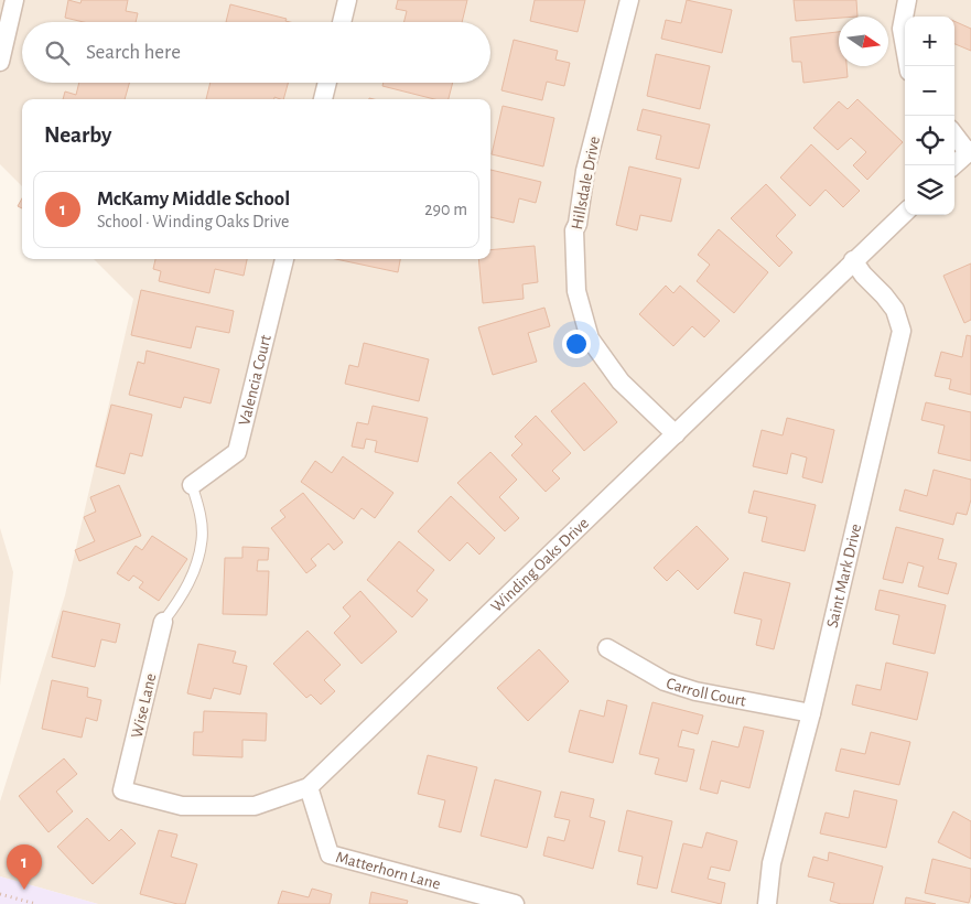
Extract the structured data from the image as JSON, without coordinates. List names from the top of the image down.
{
  "streets": {
    "street": [
      "Hillsdale Drive",
      "Valencia Court",
      "Winding Oaks Drive",
      "Saint Mark Drive",
      "Carroll Court",
      "Wise Lane",
      "Matterhorn Lane"
    ]
  },
  "crossings": [
    ["Hillsdale Drive", "Winding Oaks Drive"],
    ["Winding Oaks Drive", "Saint Mark Drive"],
    ["Winding Oaks Drive", "Wise Lane"],
    ["Winding Oaks Drive", "Matterhorn Lane"],
    ["Saint Mark Drive", "Carroll Court"]
  ],
  "north": "right",
  "page": {
    "map_buttons": ["+", "−"],
    "search": "Search here",
    "heading": "Nearby",
    "list": [
      {
        "mark": "1",
        "name": "McKamy Middle School",
        "note": "School · Winding Oaks Drive",
        "value": "290 m"
      }
    ],
    "pins": "1"
  }
}
